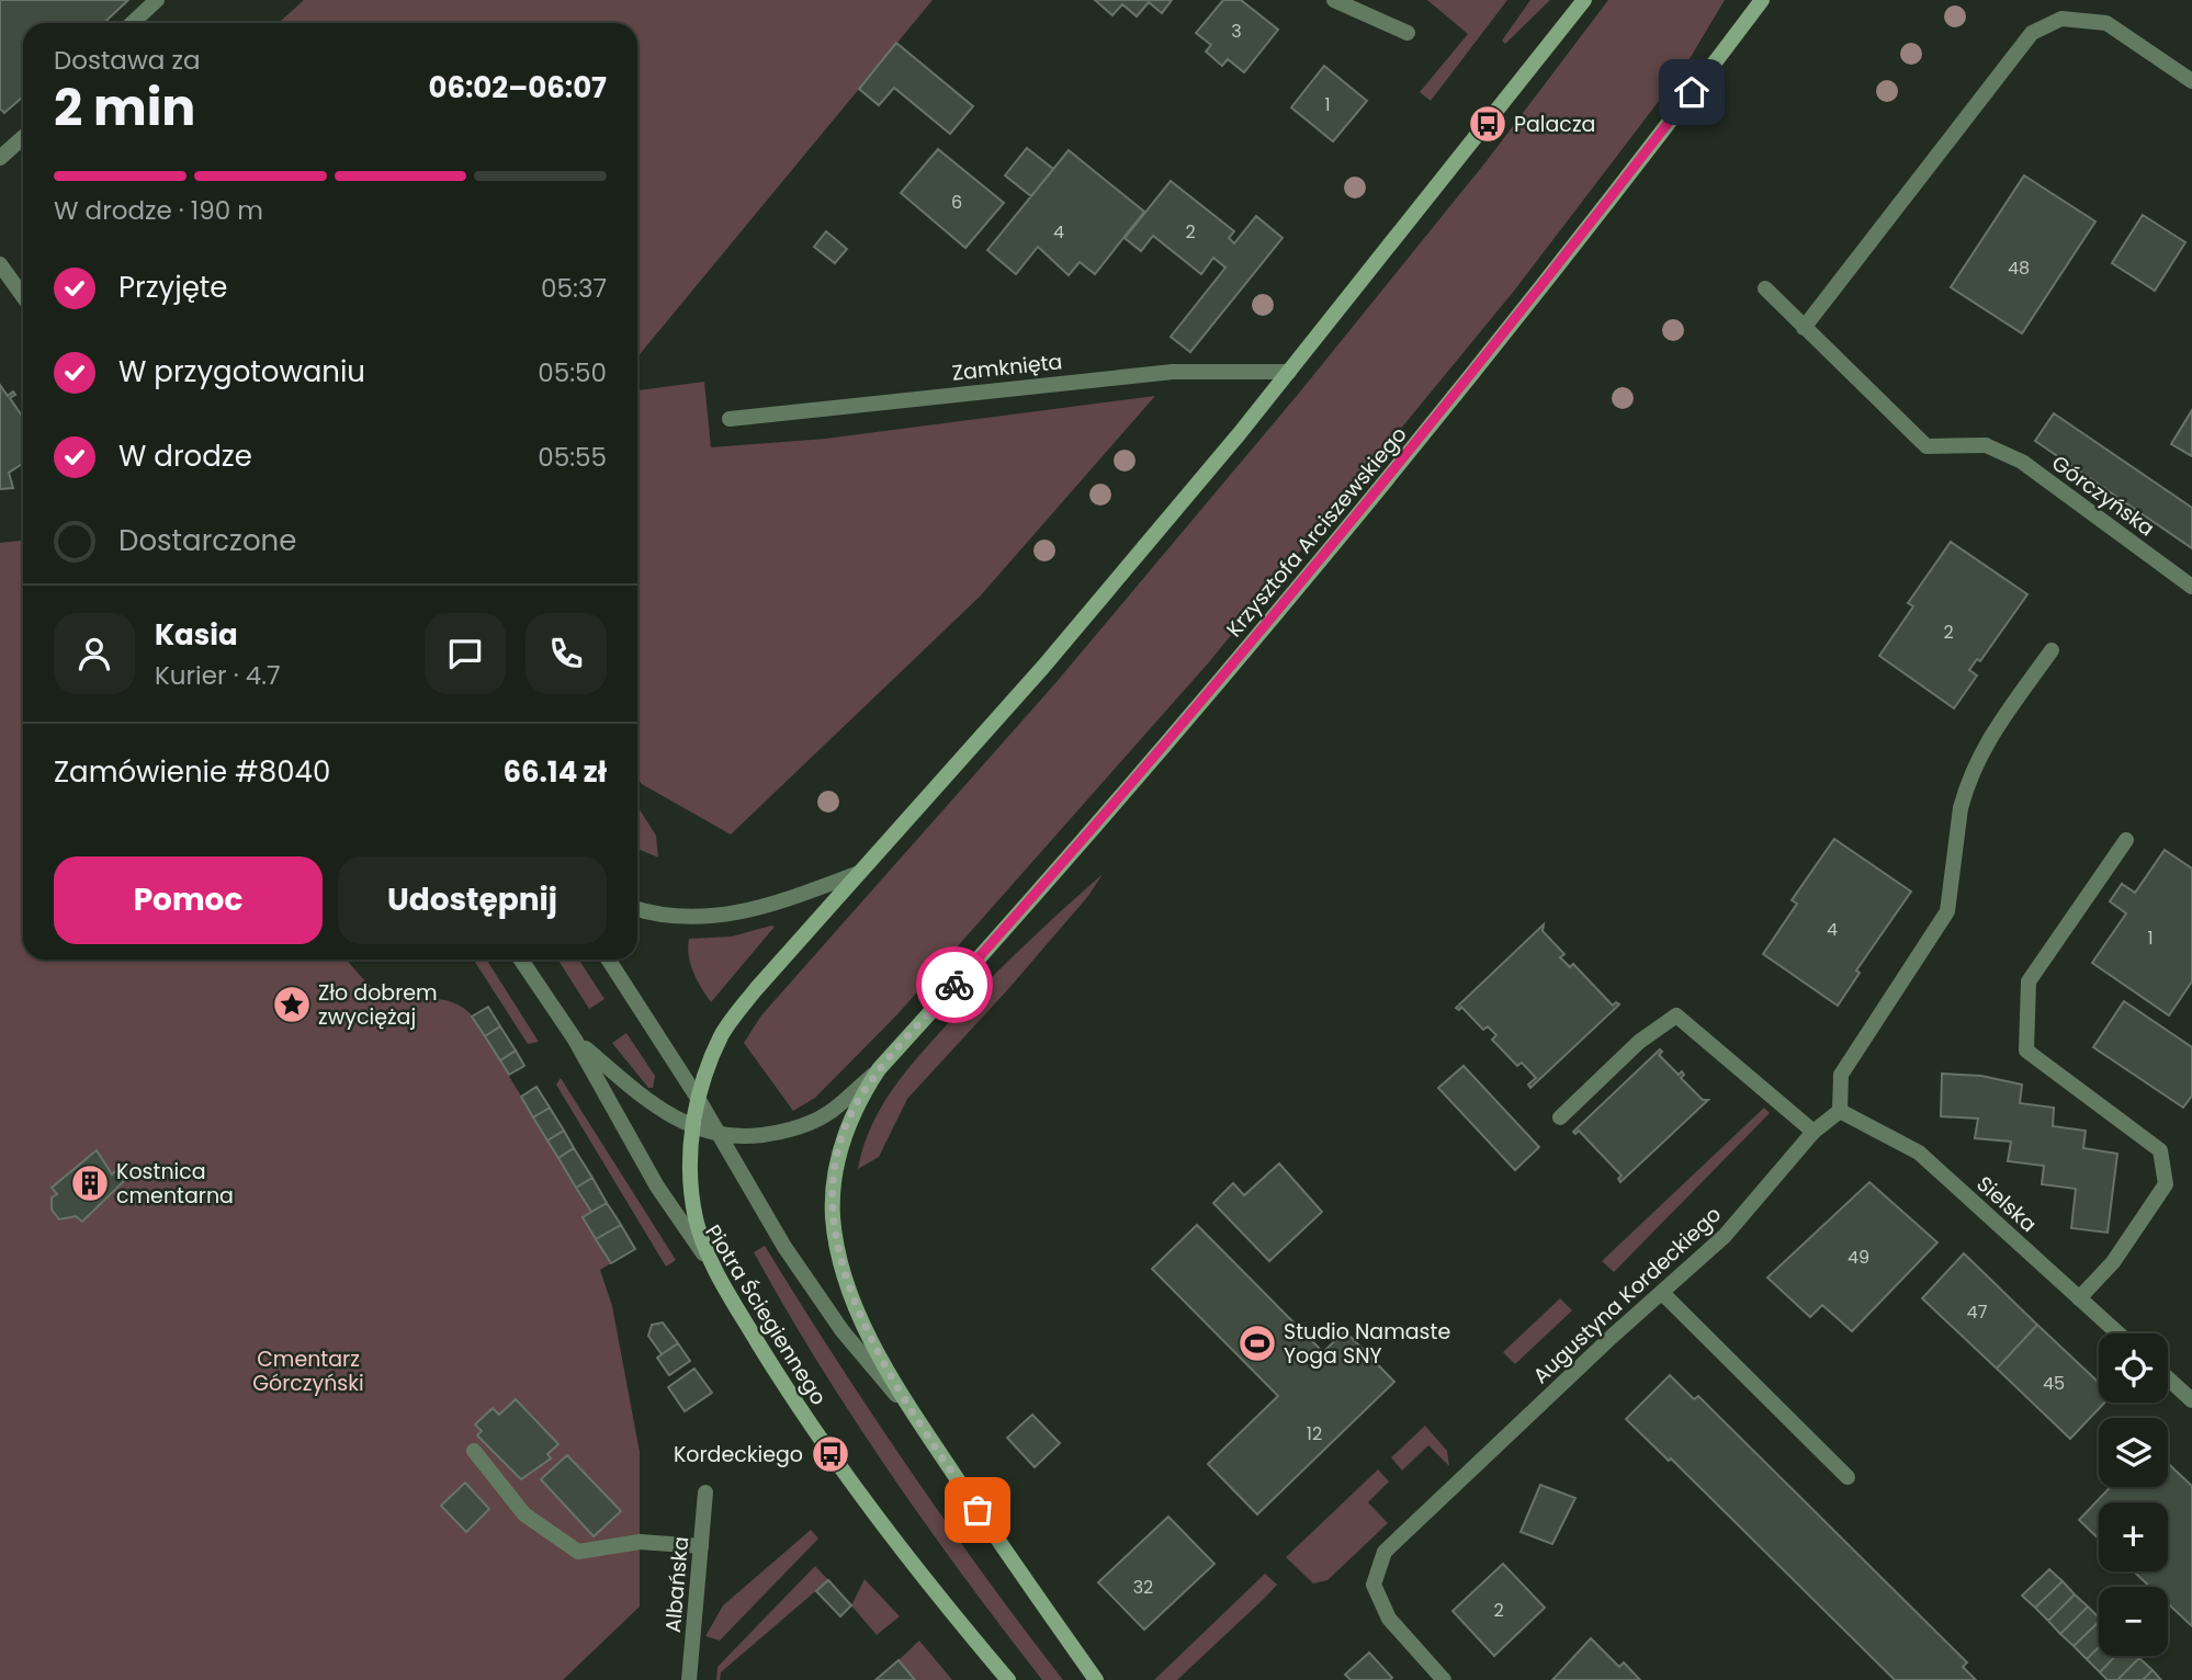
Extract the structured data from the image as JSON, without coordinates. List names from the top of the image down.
{
  "streets": {
    "main road": ["Krzysztofa Arciszewskiego", "Piotra Ściegiennego"],
    "street": [
      "Zamknięta",
      "Górczyńska",
      "Sielska",
      "Augustyna Kordeckiego",
      "Albańska"
    ]
  },
  "crossings": [
    ["Krzysztofa Arciszewskiego", "Piotra Ściegiennego"],
    ["Sielska", "Augustyna Kordeckiego"]
  ],
  "parks": ["Cmentarz Górczyński"],
  "places": {
    "bus stop": ["Palacza", "Kordeckiego"],
    "place": ["Zło dobrem zwyciężaj"],
    "building": ["Kostnica cmentarna"],
    "sports": ["Studio Namaste Yoga SNY"]
  },
  "house_numbers": [
    "3",
    "1",
    "6",
    "4",
    "2",
    "48",
    "2",
    "4",
    "1",
    "49",
    "47",
    "45",
    "12",
    "32",
    "2"
  ],
  "page": {
    "heading": ["2 min", "Dostawa za", "06:02–06:07"],
    "panel": [
      "Kasia",
      "Kurier · 4.7",
      "Zamówienie #8040",
      "66.14 zł"
    ],
    "bar": "W drodze · 190 m",
    "list": [
      ["Przyjęte", "05:37"],
      ["W przygotowaniu", "05:50"],
      ["W drodze", "05:55"],
      "Dostarczone"
    ],
    "buttons": ["Pomoc", "Udostępnij"],
    "map_buttons": ["+", "−"]
  }
}
